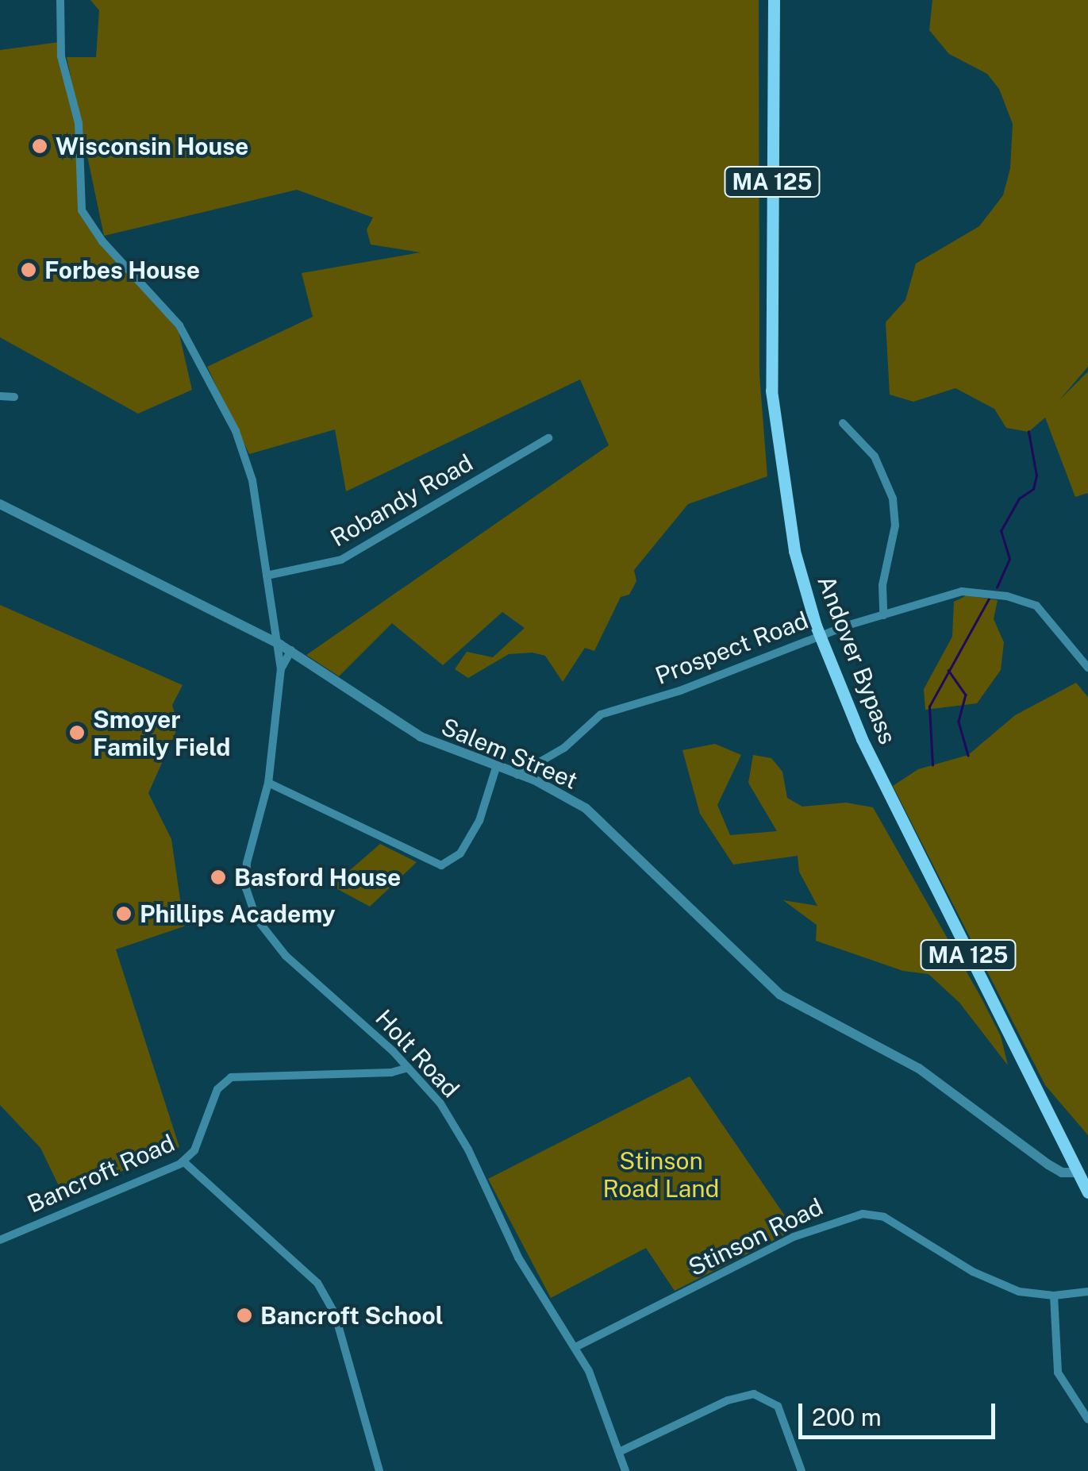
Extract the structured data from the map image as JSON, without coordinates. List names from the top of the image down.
{
  "streets": {
    "main road": ["MA 125", "Andover Bypass"],
    "street": [
      "Robandy Road",
      "Prospect Road",
      "Salem Street",
      "Holt Road",
      "Bancroft Road",
      "Stinson Road"
    ]
  },
  "crossings": [
    ["Robandy Road", "Holt Road"],
    ["Prospect Road", "Andover Bypass"],
    ["Prospect Road", "Salem Street"],
    ["Andover Bypass", "Salem Street"],
    ["Salem Street", "Holt Road"],
    ["Holt Road", "Bancroft Road"],
    ["Holt Road", "Stinson Road"]
  ],
  "parks": ["Stinson Road Land"],
  "places": [
    "Wisconsin House",
    "Forbes House",
    "Smoyer Family Field",
    "Basford House",
    "Phillips Academy",
    "Bancroft School"
  ],
  "scale_bar": "200 m"
}
